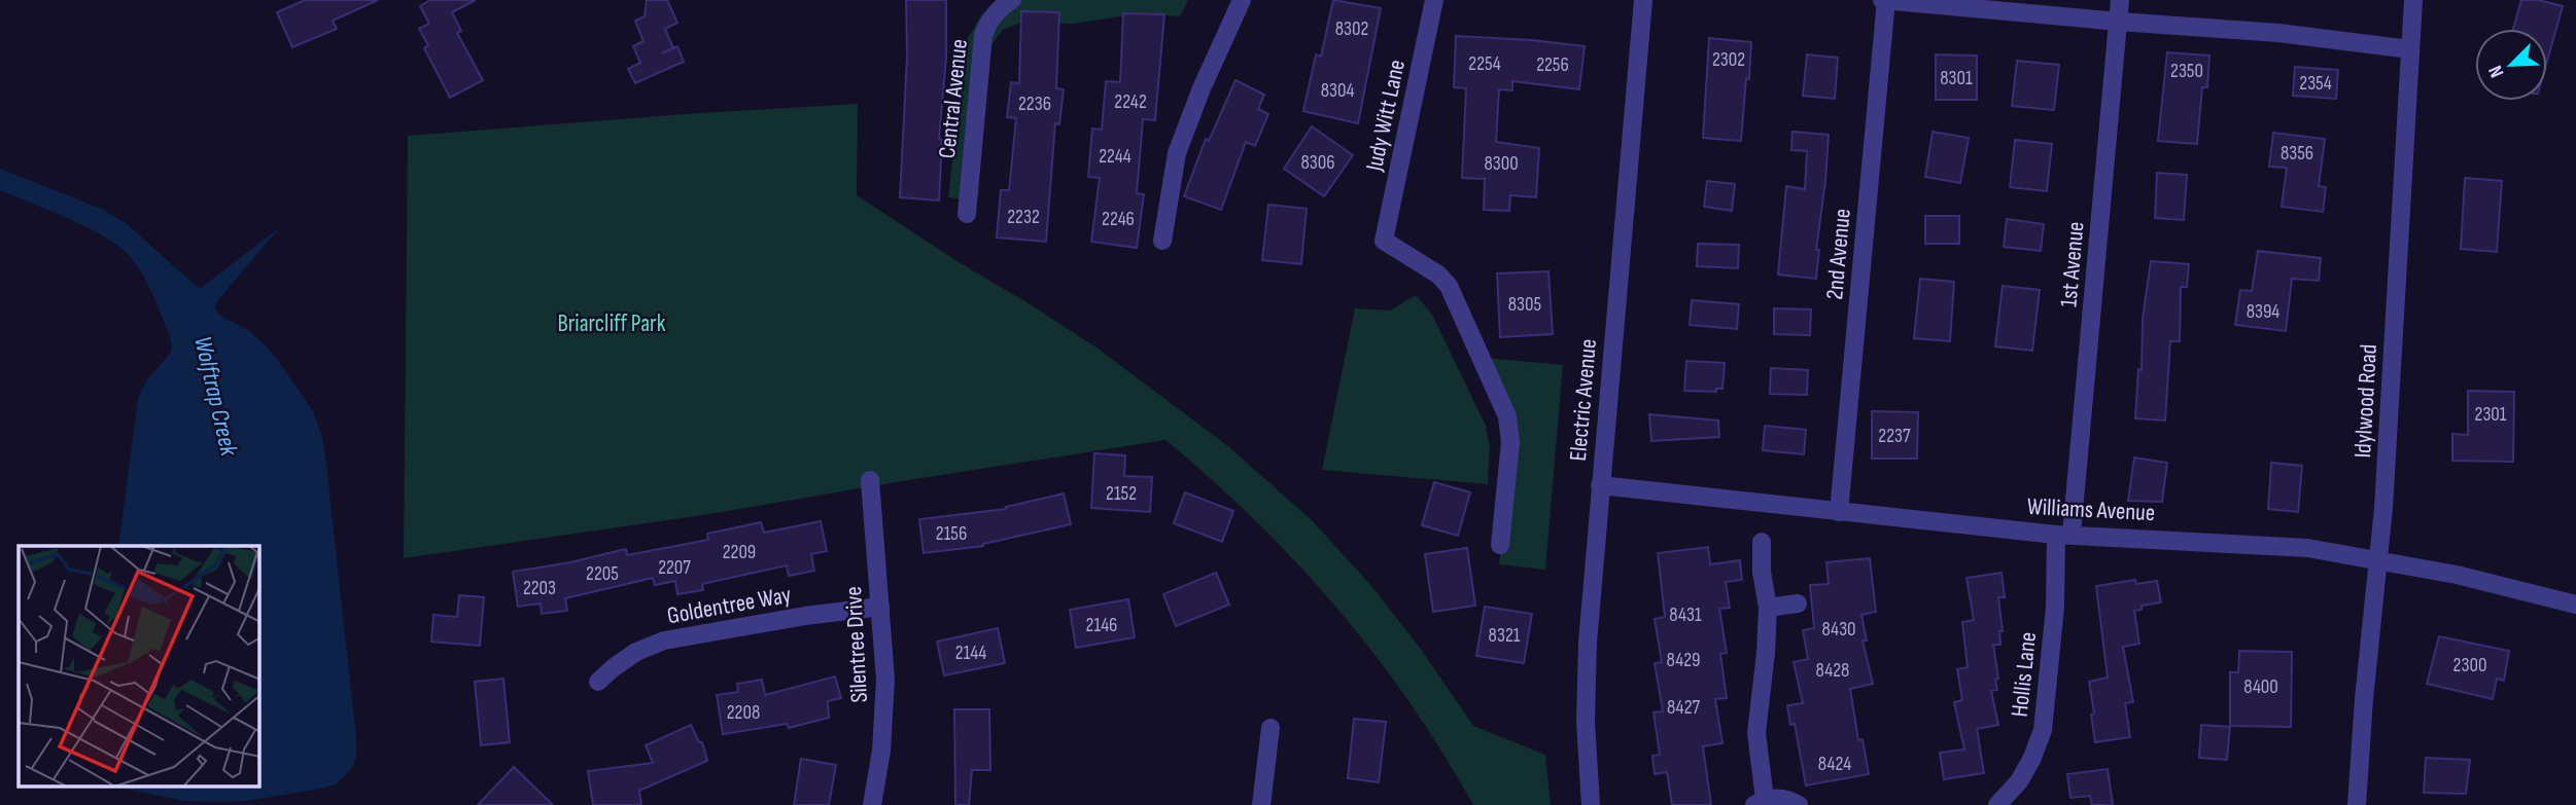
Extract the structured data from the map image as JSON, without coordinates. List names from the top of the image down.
{
  "streets": {
    "street": [
      "Central Avenue",
      "Judy Witt Lane",
      "2nd Avenue",
      "1st Avenue",
      "Electric Avenue",
      "Idylwood Road",
      "Williams Avenue",
      "Goldentree Way",
      "Silentree Drive",
      "Hollis Lane"
    ]
  },
  "crossings": [
    ["2nd Avenue", "Williams Avenue"],
    ["1st Avenue", "Williams Avenue"],
    ["1st Avenue", "Hollis Lane"],
    ["Electric Avenue", "Williams Avenue"],
    ["Idylwood Road", "Williams Avenue"],
    ["Williams Avenue", "Hollis Lane"],
    ["Goldentree Way", "Silentree Drive"]
  ],
  "water": ["Wolftrap Creek"],
  "parks": ["Briarcliff Park"],
  "house_numbers": [
    "8302",
    "2302",
    "2254",
    "2256",
    "2350",
    "8301",
    "2354",
    "8304",
    "2242",
    "2236",
    "8356",
    "2244",
    "8306",
    "8300",
    "2232",
    "2246",
    "8305",
    "8394",
    "2301",
    "2237",
    "2152",
    "2156",
    "2209",
    "2207",
    "2205",
    "2203",
    "8431",
    "2146",
    "8430",
    "8321",
    "2144",
    "8429",
    "2300",
    "8428",
    "8400",
    "8427",
    "2208",
    "8424"
  ],
  "north": "bottom left"
}
